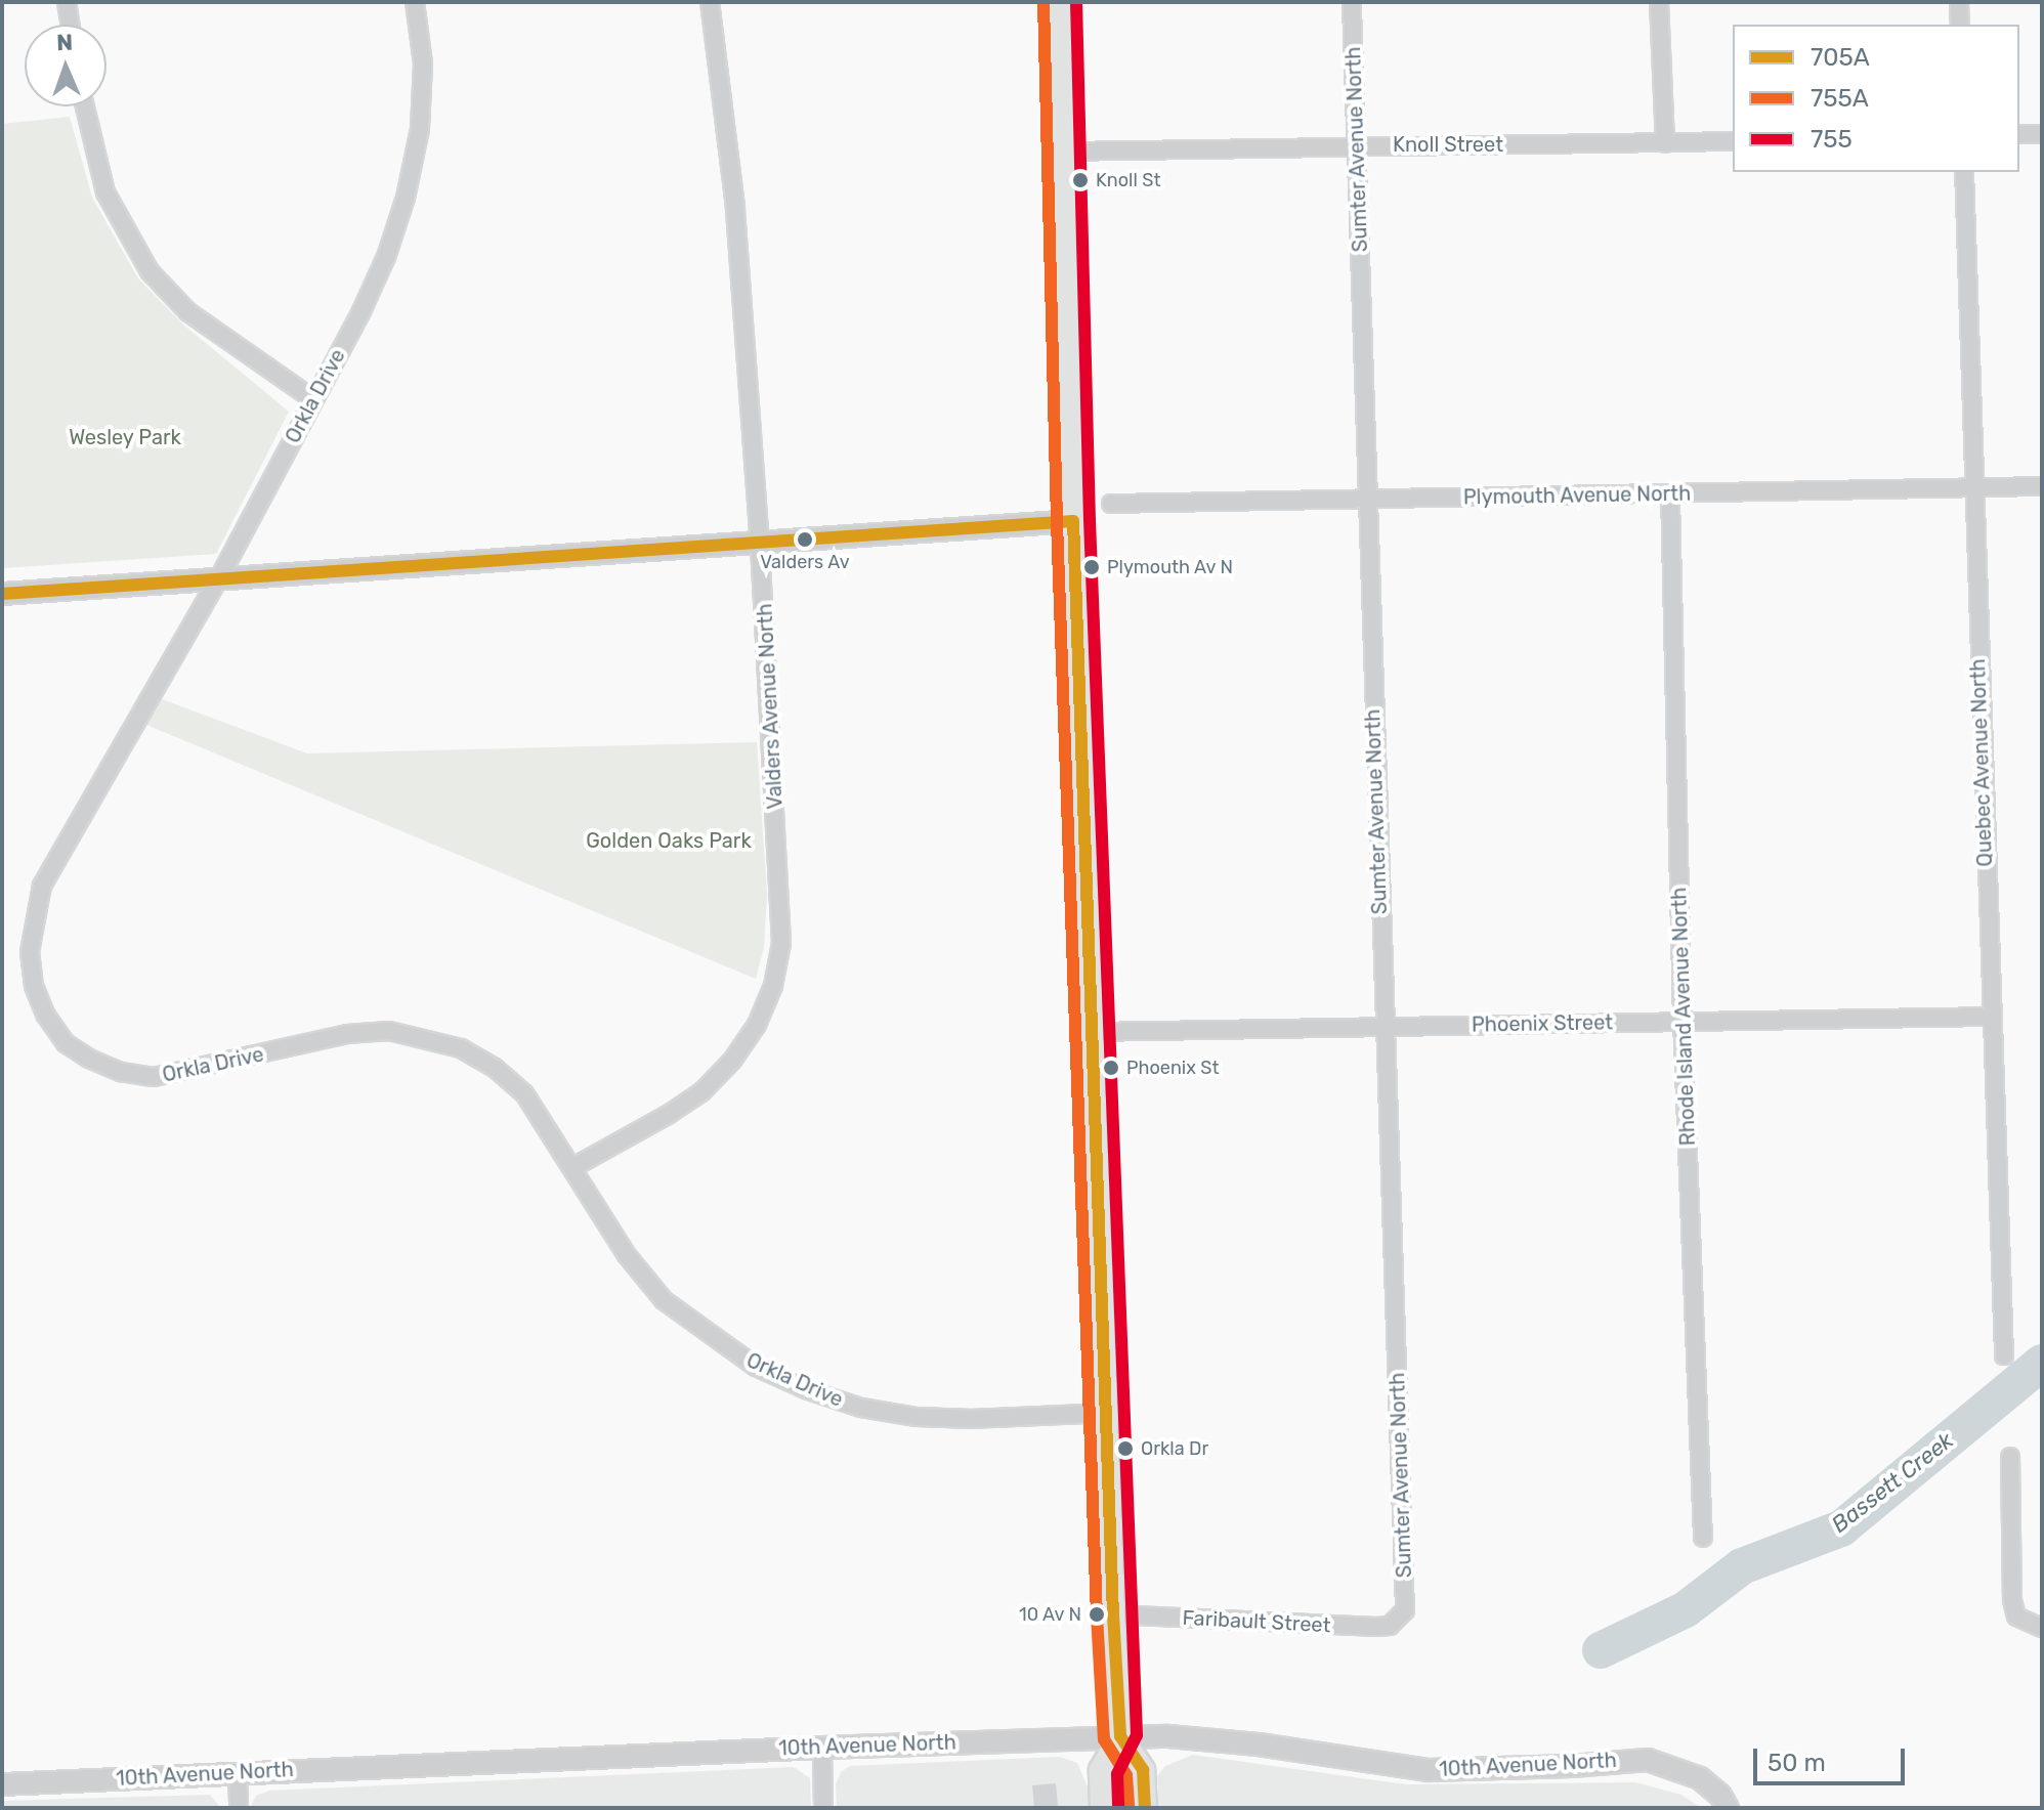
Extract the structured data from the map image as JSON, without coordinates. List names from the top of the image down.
{
  "streets": {
    "street": [
      "Knoll Street",
      "Sumter Avenue North",
      "Orkla Drive",
      "Plymouth Avenue North",
      "Valders Avenue North",
      "Quebec Avenue North",
      "Rhode Island Avenue North",
      "Phoenix Street",
      "Faribault Street",
      "10th Avenue North"
    ]
  },
  "crossings": [
    ["Knoll Street", "Sumter Avenue North"],
    ["Sumter Avenue North", "Plymouth Avenue North"],
    ["Sumter Avenue North", "Phoenix Street"],
    ["Sumter Avenue North", "Faribault Street"],
    ["Orkla Drive", "Valders Avenue North"],
    ["Plymouth Avenue North", "Quebec Avenue North"],
    ["Plymouth Avenue North", "Rhode Island Avenue North"],
    ["Quebec Avenue North", "Phoenix Street"],
    ["Rhode Island Avenue North", "Phoenix Street"]
  ],
  "water": ["Bassett Creek"],
  "parks": ["Wesley Park", "Golden Oaks Park"],
  "places": [
    "Knoll St",
    "Valders Av",
    "Plymouth Av N",
    "Phoenix St",
    "Orkla Dr",
    "10 Av N"
  ],
  "lines": ["transit line 755A", "transit line 755", "transit line 705A"],
  "legend": ["705A", "755A", "755"],
  "scale_bar": "50 m",
  "north": "top"
}
